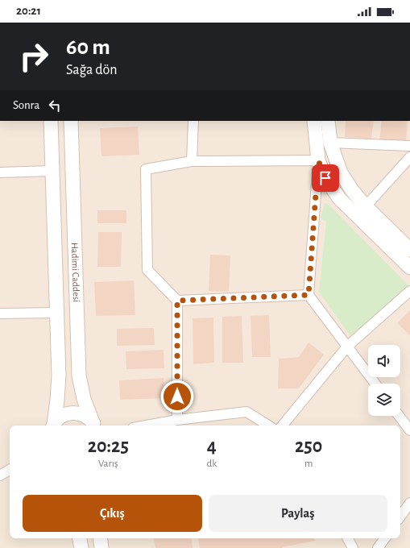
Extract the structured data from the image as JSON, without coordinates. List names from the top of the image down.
{
  "streets": {
    "main road": ["Hadimi Caddesi"]
  },
  "page": {
    "status": "20:21",
    "turn": ["60 m", "Sağa dön"],
    "then": "Sonra",
    "eta": [
      "20:25",
      "Varış",
      "4",
      "dk",
      "250",
      "m"
    ],
    "buttons": ["Çıkış", "Paylaş"]
  }
}
